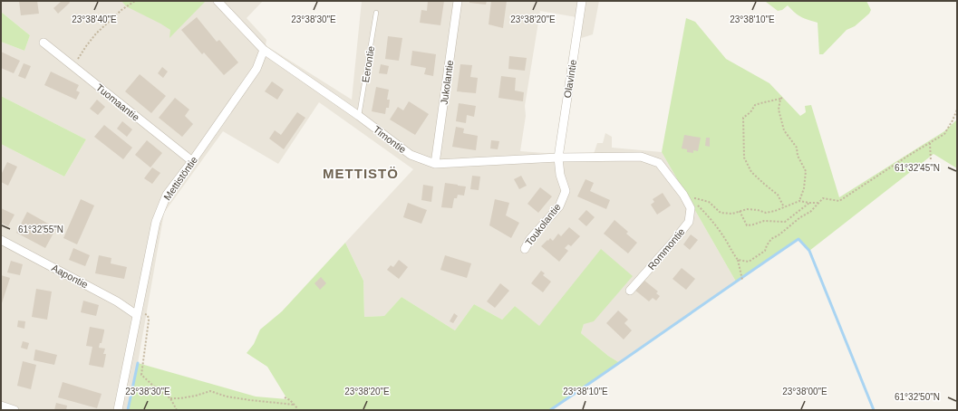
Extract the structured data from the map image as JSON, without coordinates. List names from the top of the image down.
{
  "streets": {
    "street": [
      "Olavintie",
      "Jukolantie",
      "Tuomaantie",
      "Timontie",
      "Mettistöntie",
      "Toukolantie",
      "Rommontie",
      "Aapontie"
    ],
    "lane": ["Eerontie"]
  },
  "crossings": [
    ["Eerontie", "Timontie"],
    ["Olavintie", "Timontie"],
    ["Olavintie", "Toukolantie"],
    ["Olavintie", "Rommontie"],
    ["Jukolantie", "Timontie"],
    ["Tuomaantie", "Mettistöntie"],
    ["Timontie", "Mettistöntie"],
    ["Timontie", "Toukolantie"],
    ["Timontie", "Rommontie"],
    ["Mettistöntie", "Aapontie"],
    ["Toukolantie", "Rommontie"]
  ],
  "districts": ["METTISTÖ"],
  "coordinates": [
    "23°38'40\"E",
    "23°38'30\"E",
    "23°38'20\"E",
    "23°38'10\"E",
    "61°32'45\"N",
    "61°32'55\"N",
    "23°38'00\"E",
    "61°32'50\"N"
  ]
}
